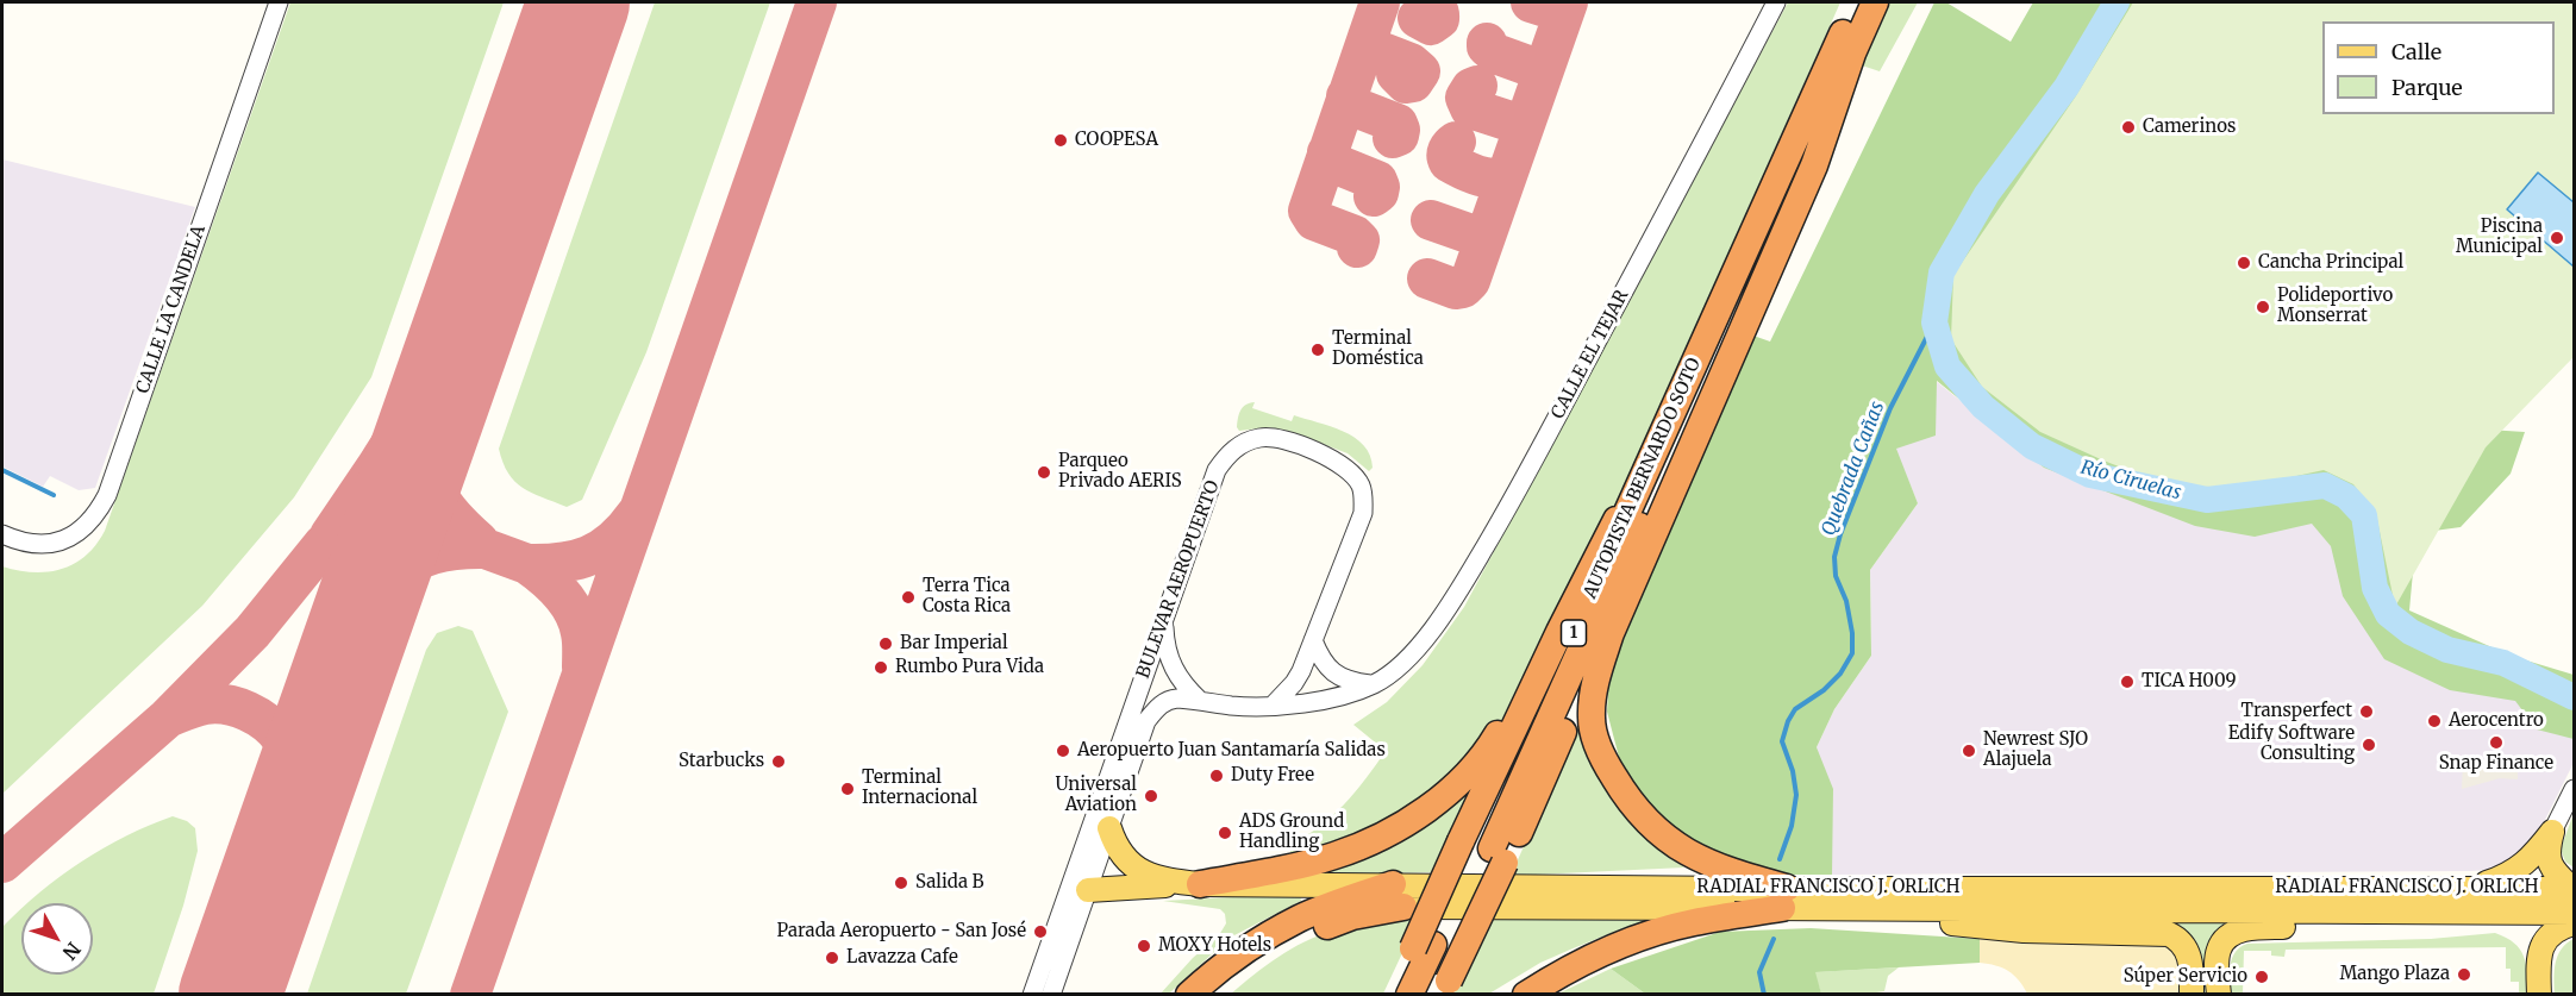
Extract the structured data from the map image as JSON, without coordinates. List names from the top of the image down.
{
  "streets": {
    "highway": ["AUTOPISTA BERNARDO SOTO", "1"],
    "main road": ["RADIAL FRANCISCO J. ORLICH"],
    "street": ["CALLE LA CANDELA", "CALLE EL TEJAR", "BULEVAR AEROPUERTO"]
  },
  "crossings": [
    ["CALLE EL TEJAR", "BULEVAR AEROPUERTO"],
    ["AUTOPISTA BERNARDO SOTO", "1"],
    ["BULEVAR AEROPUERTO", "RADIAL FRANCISCO J. ORLICH"]
  ],
  "water": ["Quebrada Cañas", "Río Ciruelas"],
  "places": [
    "Camerinos",
    "COOPESA",
    "Piscina Municipal",
    "Cancha Principal",
    "Polideportivo Monserrat",
    "Terminal Doméstica",
    "Parqueo Privado AERIS",
    "Terra Tica Costa Rica",
    "Bar Imperial",
    "Rumbo Pura Vida",
    "TICA H009",
    "Transperfect",
    "Aerocentro",
    "Snap Finance",
    "Edify Software Consulting",
    "Aeropuerto Juan Santamaría Salidas",
    "Newrest SJO Alajuela",
    "Starbucks",
    "Duty Free",
    "Terminal Internacional",
    "Universal Aviation",
    "ADS Ground Handling",
    "Salida B",
    "Parada Aeropuerto - San José",
    "MOXY Hotels",
    "Lavazza Cafe",
    "Mango Plaza",
    "Súper Servicio"
  ],
  "legend": ["Calle", "Parque"],
  "north": "bottom right"
}
